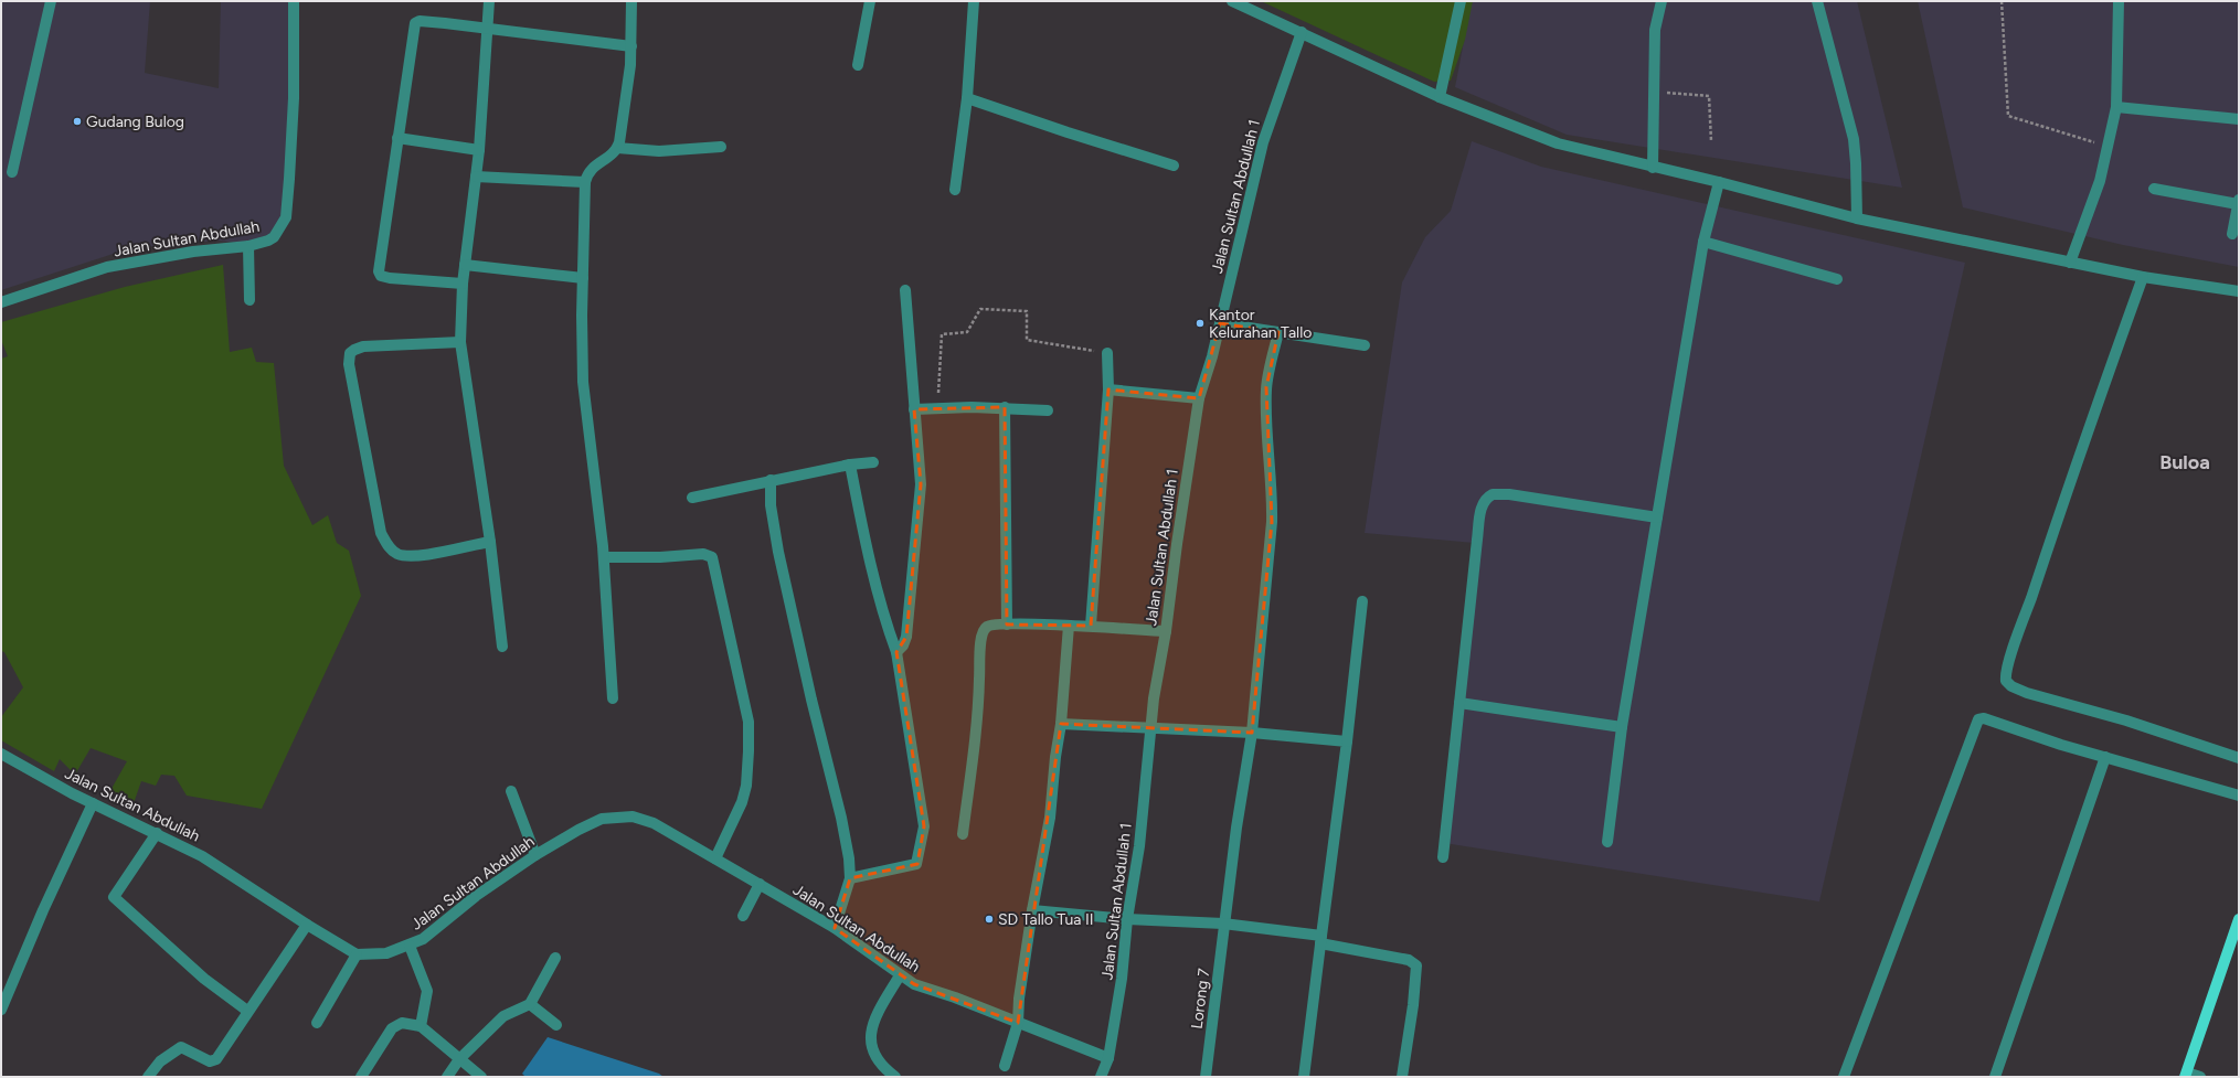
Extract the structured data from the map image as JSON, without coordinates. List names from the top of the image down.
{
  "streets": {
    "street": ["Jalan Sultan Abdullah 1", "Jalan Sultan Abdullah", "Lorong 7"]
  },
  "crossings": [
    ["Jalan Sultan Abdullah 1", "Jalan Sultan Abdullah"]
  ],
  "districts": ["Buloa"],
  "places": ["Gudang Bulog", "Kantor Kelurahan Tallo", "SD Tallo Tua II"]
}
